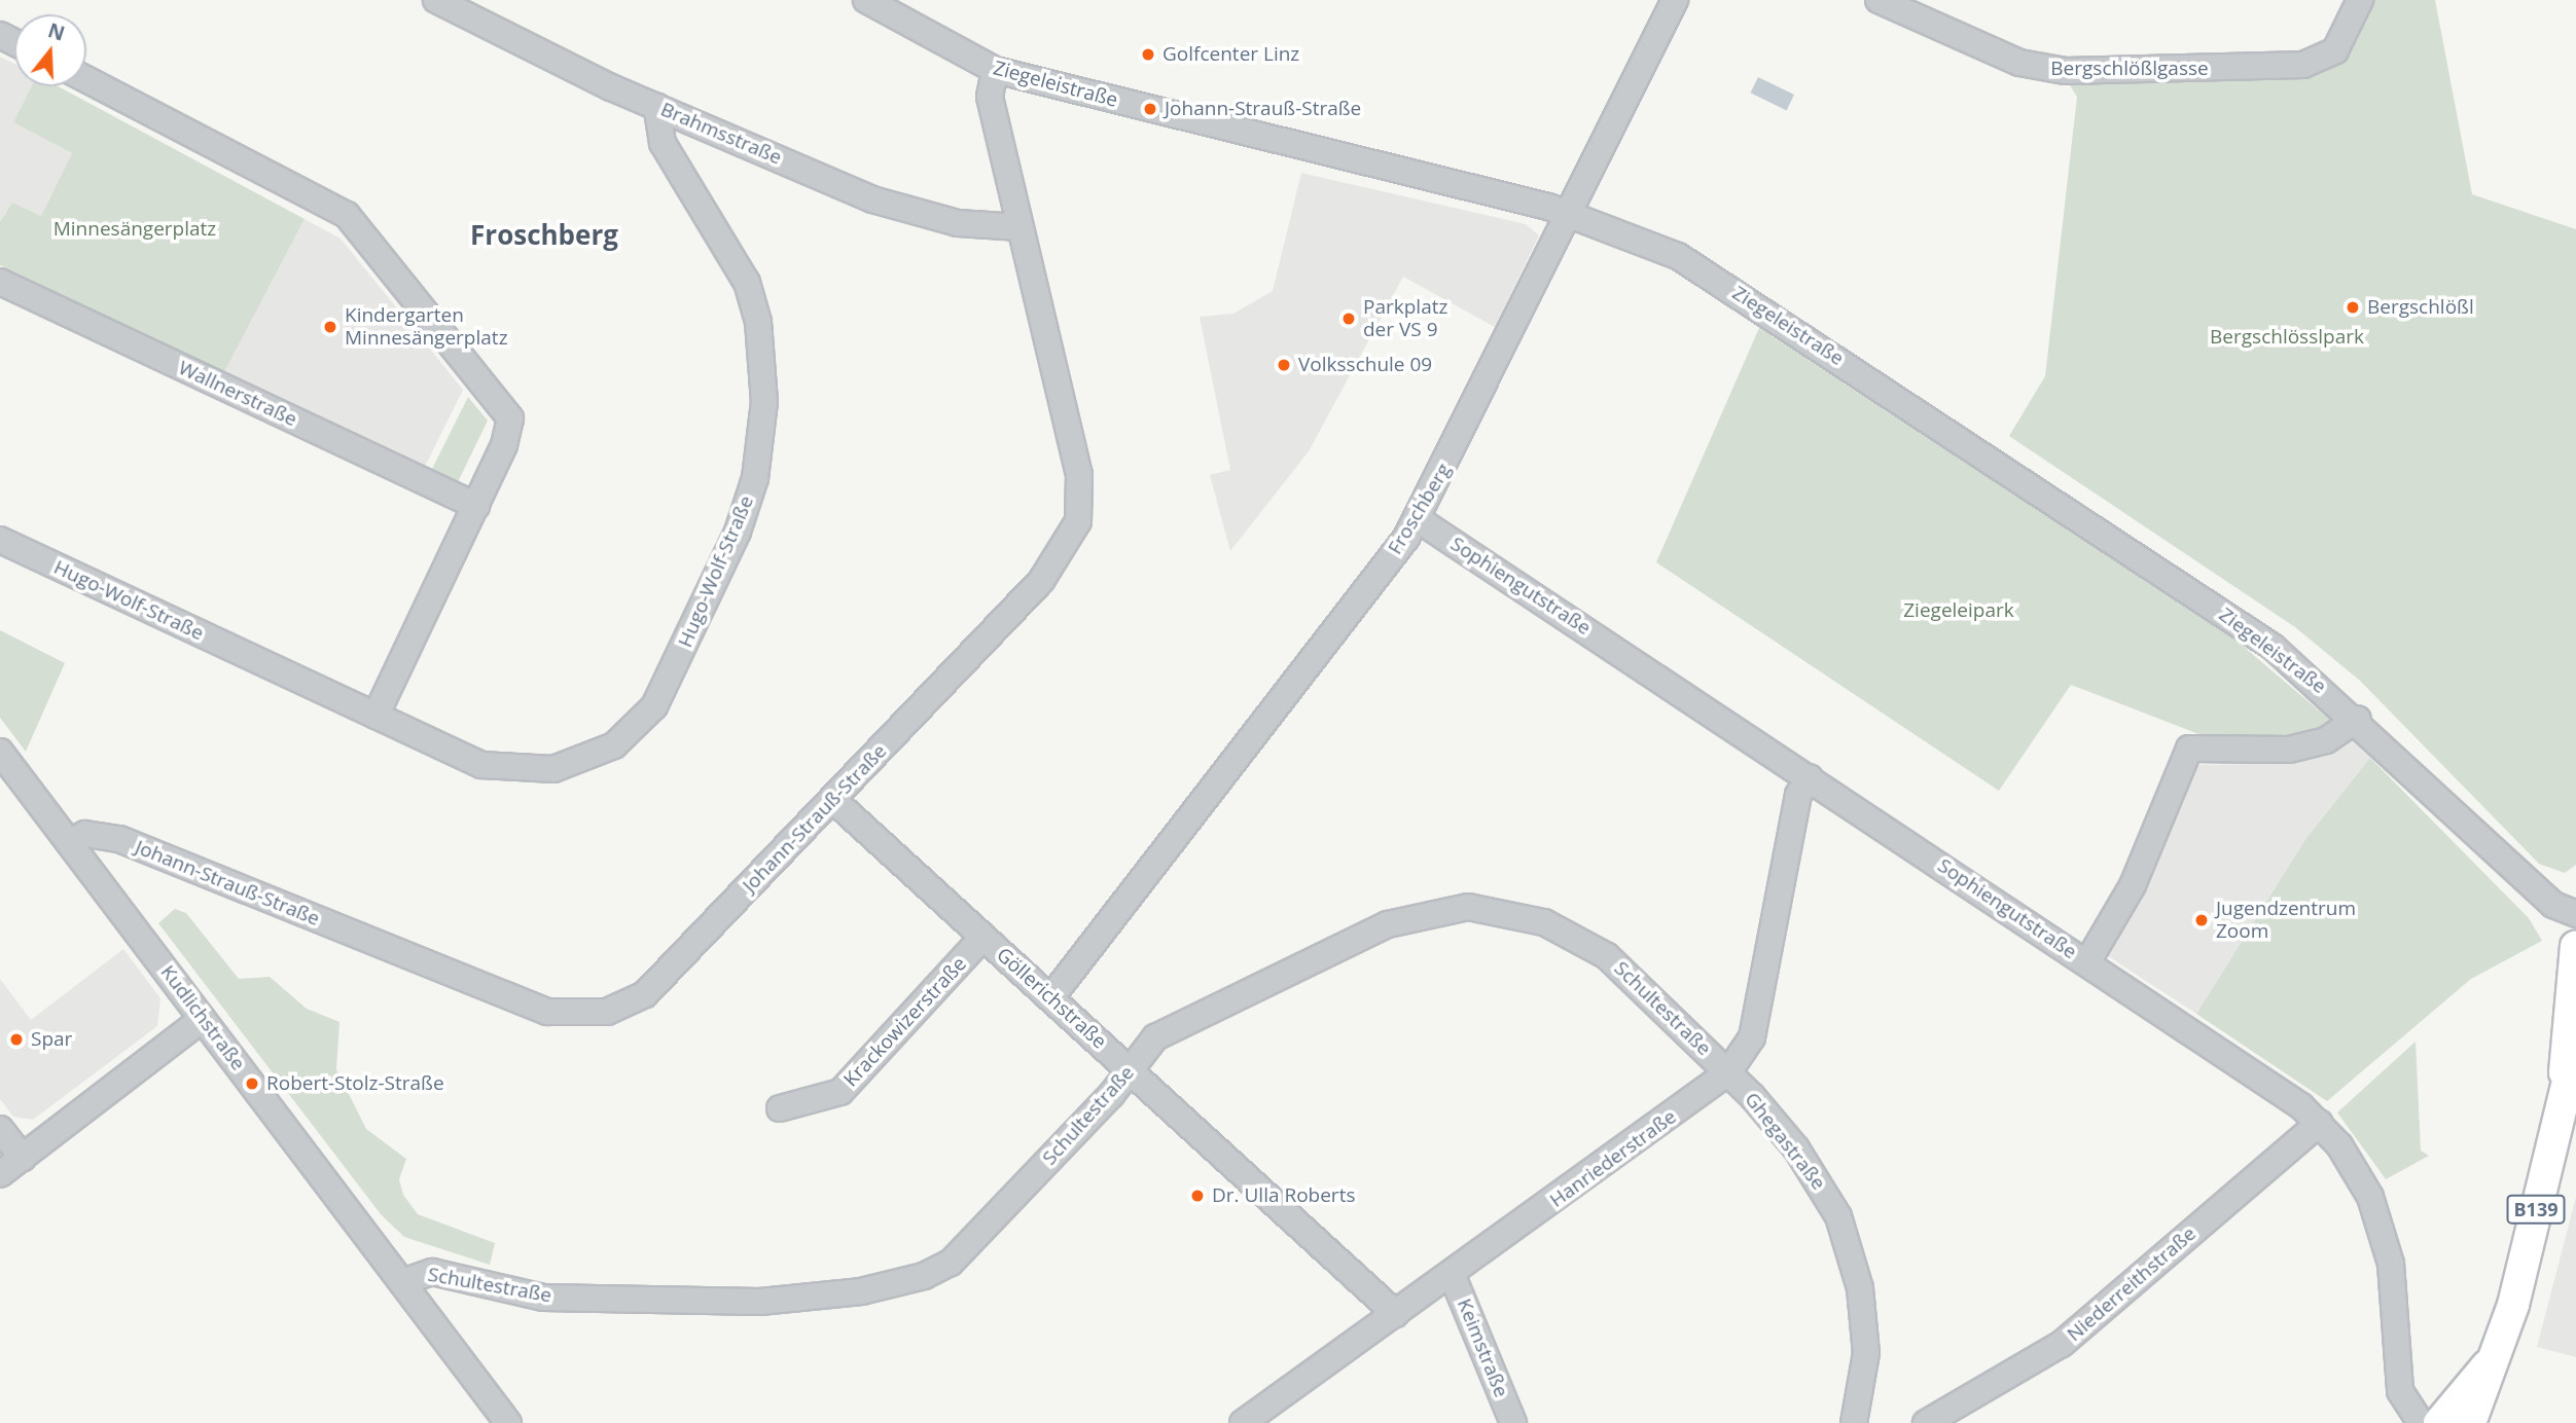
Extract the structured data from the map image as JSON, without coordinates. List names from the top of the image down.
{
  "streets": {
    "main road": ["B139"],
    "street": [
      "Bergschlößlgasse",
      "Ziegeleistraße",
      "Brahmsstraße",
      "Wallnerstraße",
      "Froschberg",
      "Hugo-Wolf-Straße",
      "Sophiengutstraße",
      "Johann-Strauß-Straße",
      "Göllerichstraße",
      "Schultestraße",
      "Kudlichstraße",
      "Krackowizerstraße",
      "Ghegastraße",
      "Hanriederstraße",
      "Niederreithstraße",
      "Keimstraße"
    ]
  },
  "crossings": [
    ["Ziegeleistraße", "Froschberg"],
    ["Ziegeleistraße", "Johann-Strauß-Straße"],
    ["Brahmsstraße", "Hugo-Wolf-Straße"],
    ["Brahmsstraße", "Johann-Strauß-Straße"],
    ["Froschberg", "Sophiengutstraße"],
    ["Froschberg", "Göllerichstraße"],
    ["Sophiengutstraße", "Hanriederstraße"],
    ["Sophiengutstraße", "Niederreithstraße"],
    ["Johann-Strauß-Straße", "Göllerichstraße"],
    ["Johann-Strauß-Straße", "Kudlichstraße"],
    ["Göllerichstraße", "Schultestraße"],
    ["Göllerichstraße", "Krackowizerstraße"],
    ["Göllerichstraße", "Hanriederstraße"],
    ["Schultestraße", "Kudlichstraße"],
    ["Schultestraße", "Ghegastraße"],
    ["Schultestraße", "Hanriederstraße"],
    ["Ghegastraße", "Hanriederstraße"],
    ["Hanriederstraße", "Keimstraße"]
  ],
  "districts": ["Froschberg"],
  "parks": ["Minnesängerplatz", "Bergschlösslpark", "Ziegeleipark"],
  "places": [
    "Golfcenter Linz",
    "Johann-Strauß-Straße",
    "Bergschlößl",
    "Parkplatz der VS 9",
    "Kindergarten Minnesängerplatz",
    "Volksschule 09",
    "Jugendzentrum Zoom",
    "Spar",
    "Robert-Stolz-Straße",
    "Dr. Ulla Roberts"
  ],
  "north": "top"
}
